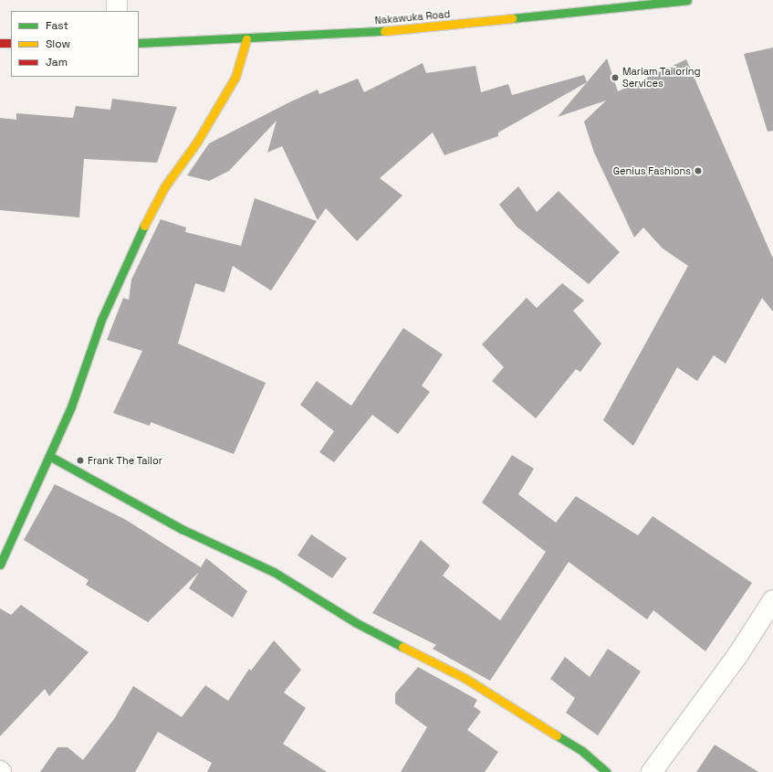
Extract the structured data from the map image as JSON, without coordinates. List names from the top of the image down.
{
  "streets": {
    "street": ["Nakawuka Road"]
  },
  "places": ["Mariam Tailoring Services", "Genius Fashions", "Frank The Tailor"],
  "legend": ["Fast", "Slow", "Jam"]
}
